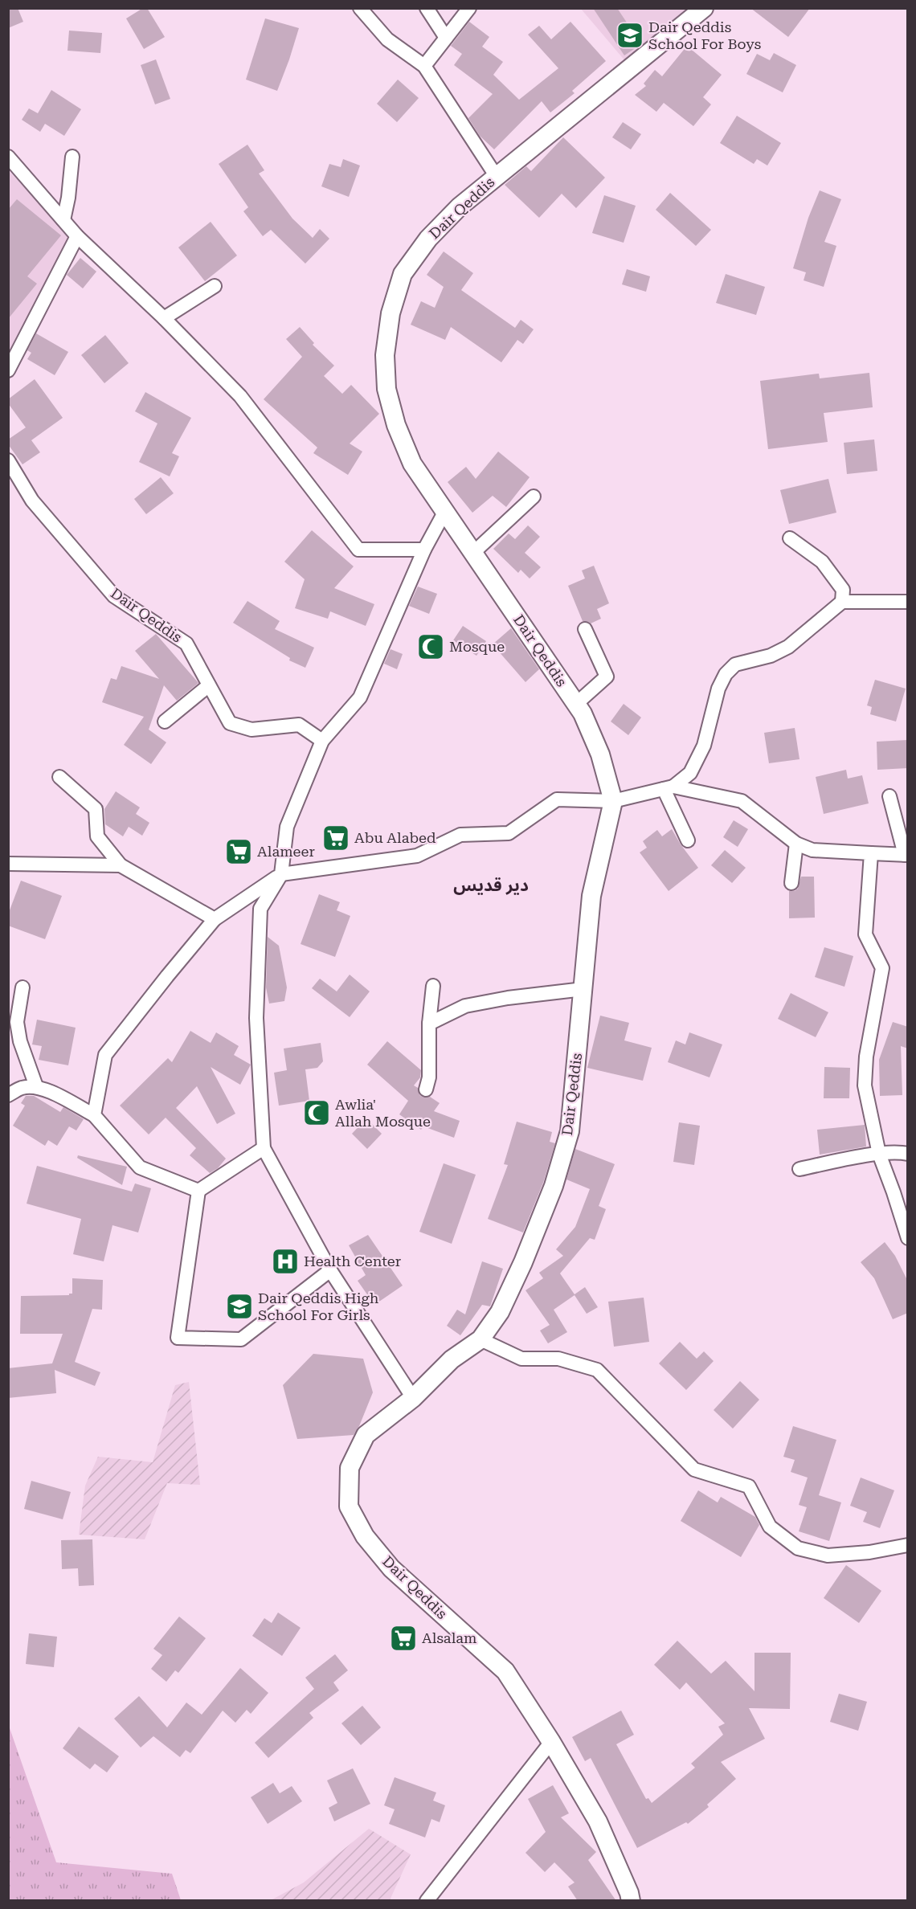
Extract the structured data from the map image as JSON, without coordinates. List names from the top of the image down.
{
  "streets": {
    "main road": ["Dair Qeddis"]
  },
  "districts": ["دير قديس"],
  "places": {
    "school or university": ["Dair Qeddis School For Boys", "Dair Qeddis High School For Girls"],
    "mosque": ["Mosque", "Awlia' Allah Mosque"],
    "supermarket": ["Abu Alabed", "Alameer", "Alsalam"],
    "hospital": ["Health Center"]
  }
}
